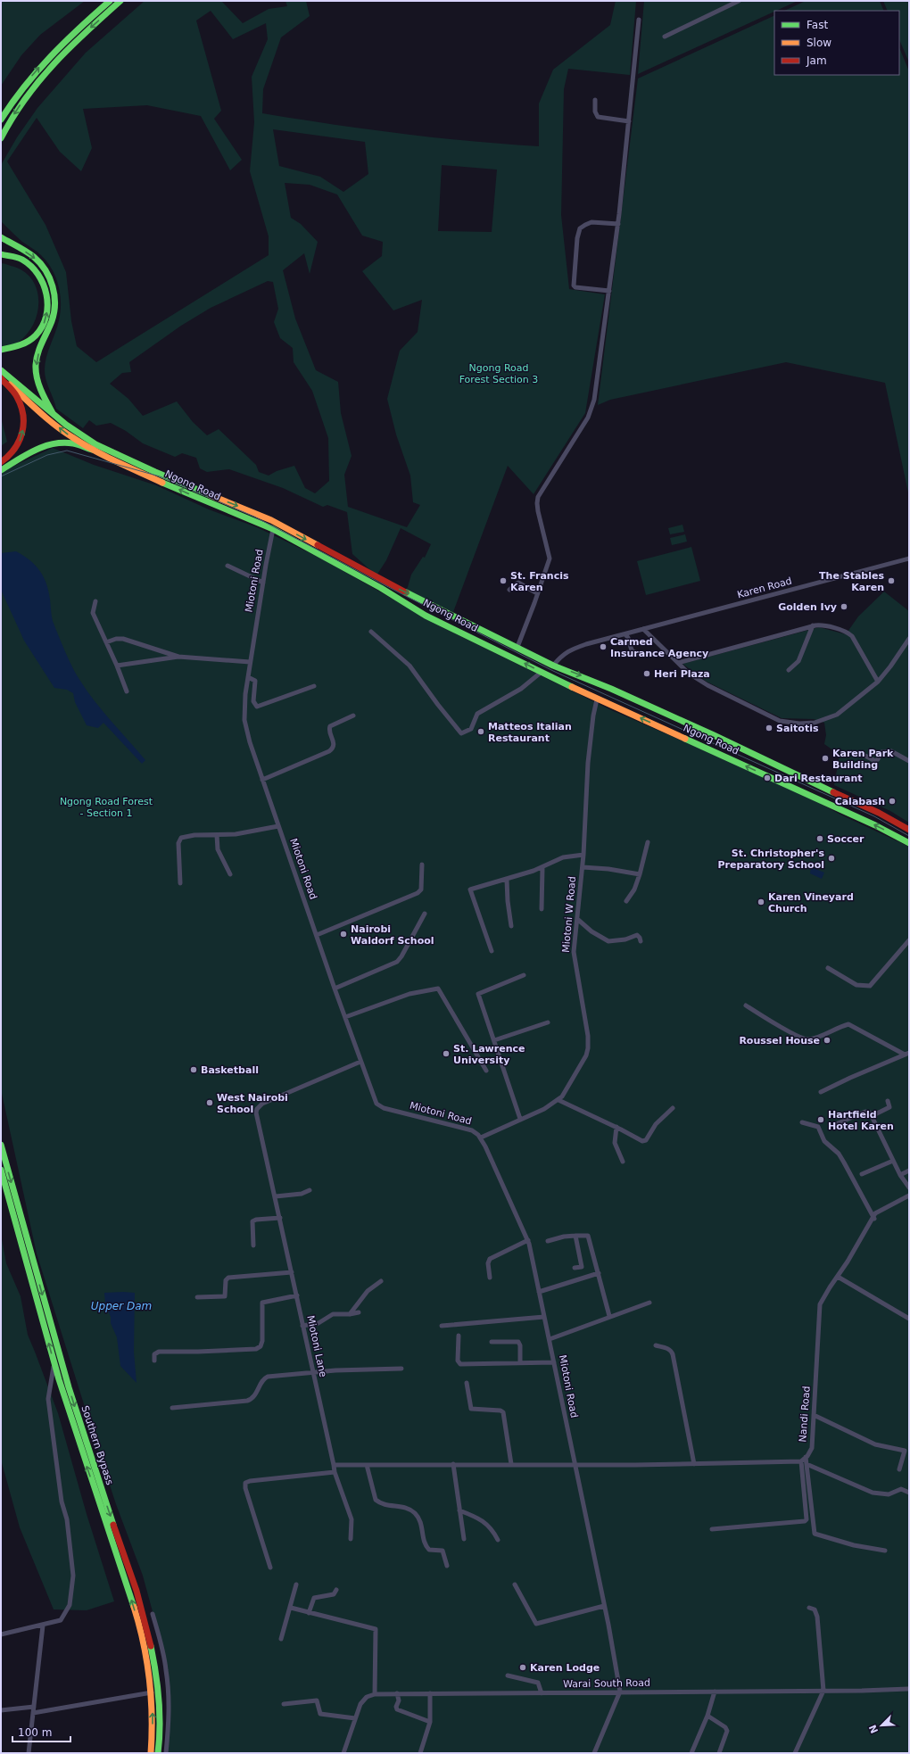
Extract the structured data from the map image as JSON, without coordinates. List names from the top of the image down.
{
  "streets": {
    "main road": ["Ngong Road", "Southern Bypass"],
    "street": [
      "Miotoni Road",
      "Karen Road",
      "Miotoni W Road",
      "Miotoni Lane",
      "Nandi Road",
      "Warai South Road"
    ]
  },
  "crossings": [
    ["Ngong Road", "Miotoni Road"],
    ["Ngong Road", "Karen Road"],
    ["Ngong Road", "Miotoni W Road"],
    ["Miotoni Road", "Miotoni W Road"],
    ["Miotoni Road", "Miotoni Lane"],
    ["Miotoni Road", "Warai South Road"]
  ],
  "water": ["Upper Dam"],
  "parks": ["Ngong Road Forest Section 3", "Ngong Road Forest - Section 1"],
  "places": [
    "St. Francis Karen",
    "The Stables Karen",
    "Golden Ivy",
    "Carmed Insurance Agency",
    "Heri Plaza",
    "Saitotis",
    "Matteos Italian Restaurant",
    "Karen Park Building",
    "Dari Restaurant",
    "Calabash",
    "Soccer",
    "St. Christopher's Preparatory School",
    "Karen Vineyard Church",
    "Nairobi Waldorf School",
    "Roussel House",
    "St. Lawrence University",
    "Basketball",
    "West Nairobi School",
    "Hartfield Hotel Karen",
    "Karen Lodge"
  ],
  "legend": ["Fast", "Slow", "Jam"],
  "scale_bar": "100 m",
  "north": "bottom left"
}
